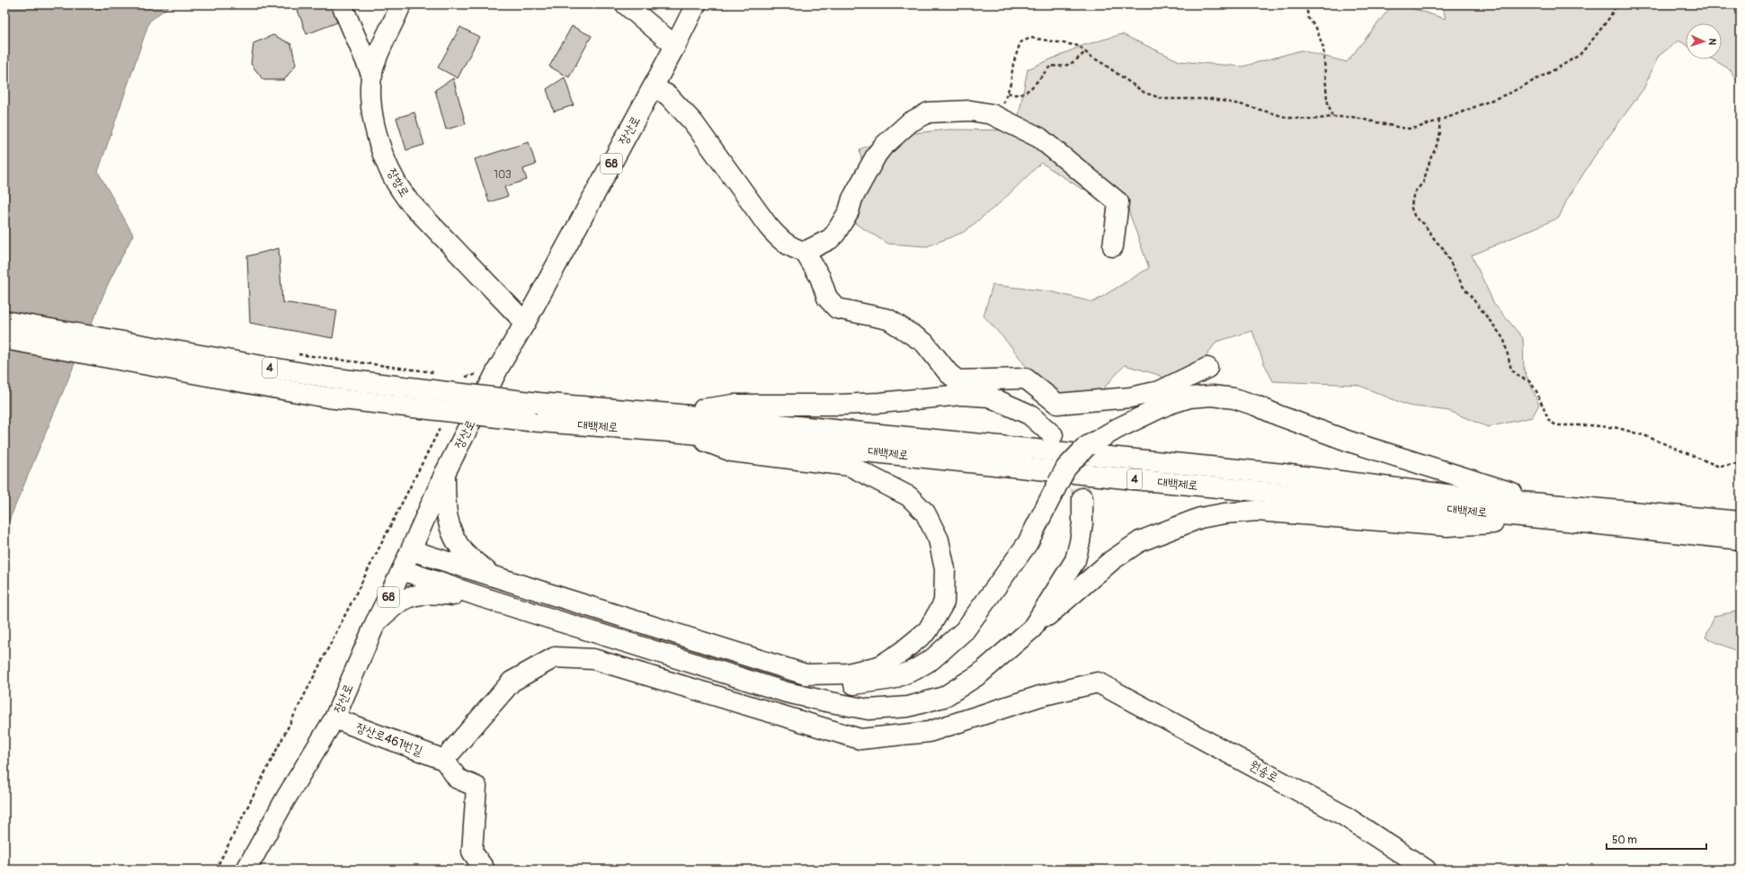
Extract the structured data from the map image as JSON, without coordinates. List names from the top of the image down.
{
  "streets": {
    "main road": [
      "장산로",
      "68",
      "장항로",
      "4",
      "대백제로",
      "장산로461번길",
      "원송로"
    ]
  },
  "crossings": [
    ["장산로", "장항로"],
    ["장산로", "장산로461번길"],
    ["장산로461번길", "원송로"]
  ],
  "house_numbers": ["103"],
  "scale_bar": "50 m",
  "north": "right"
}
